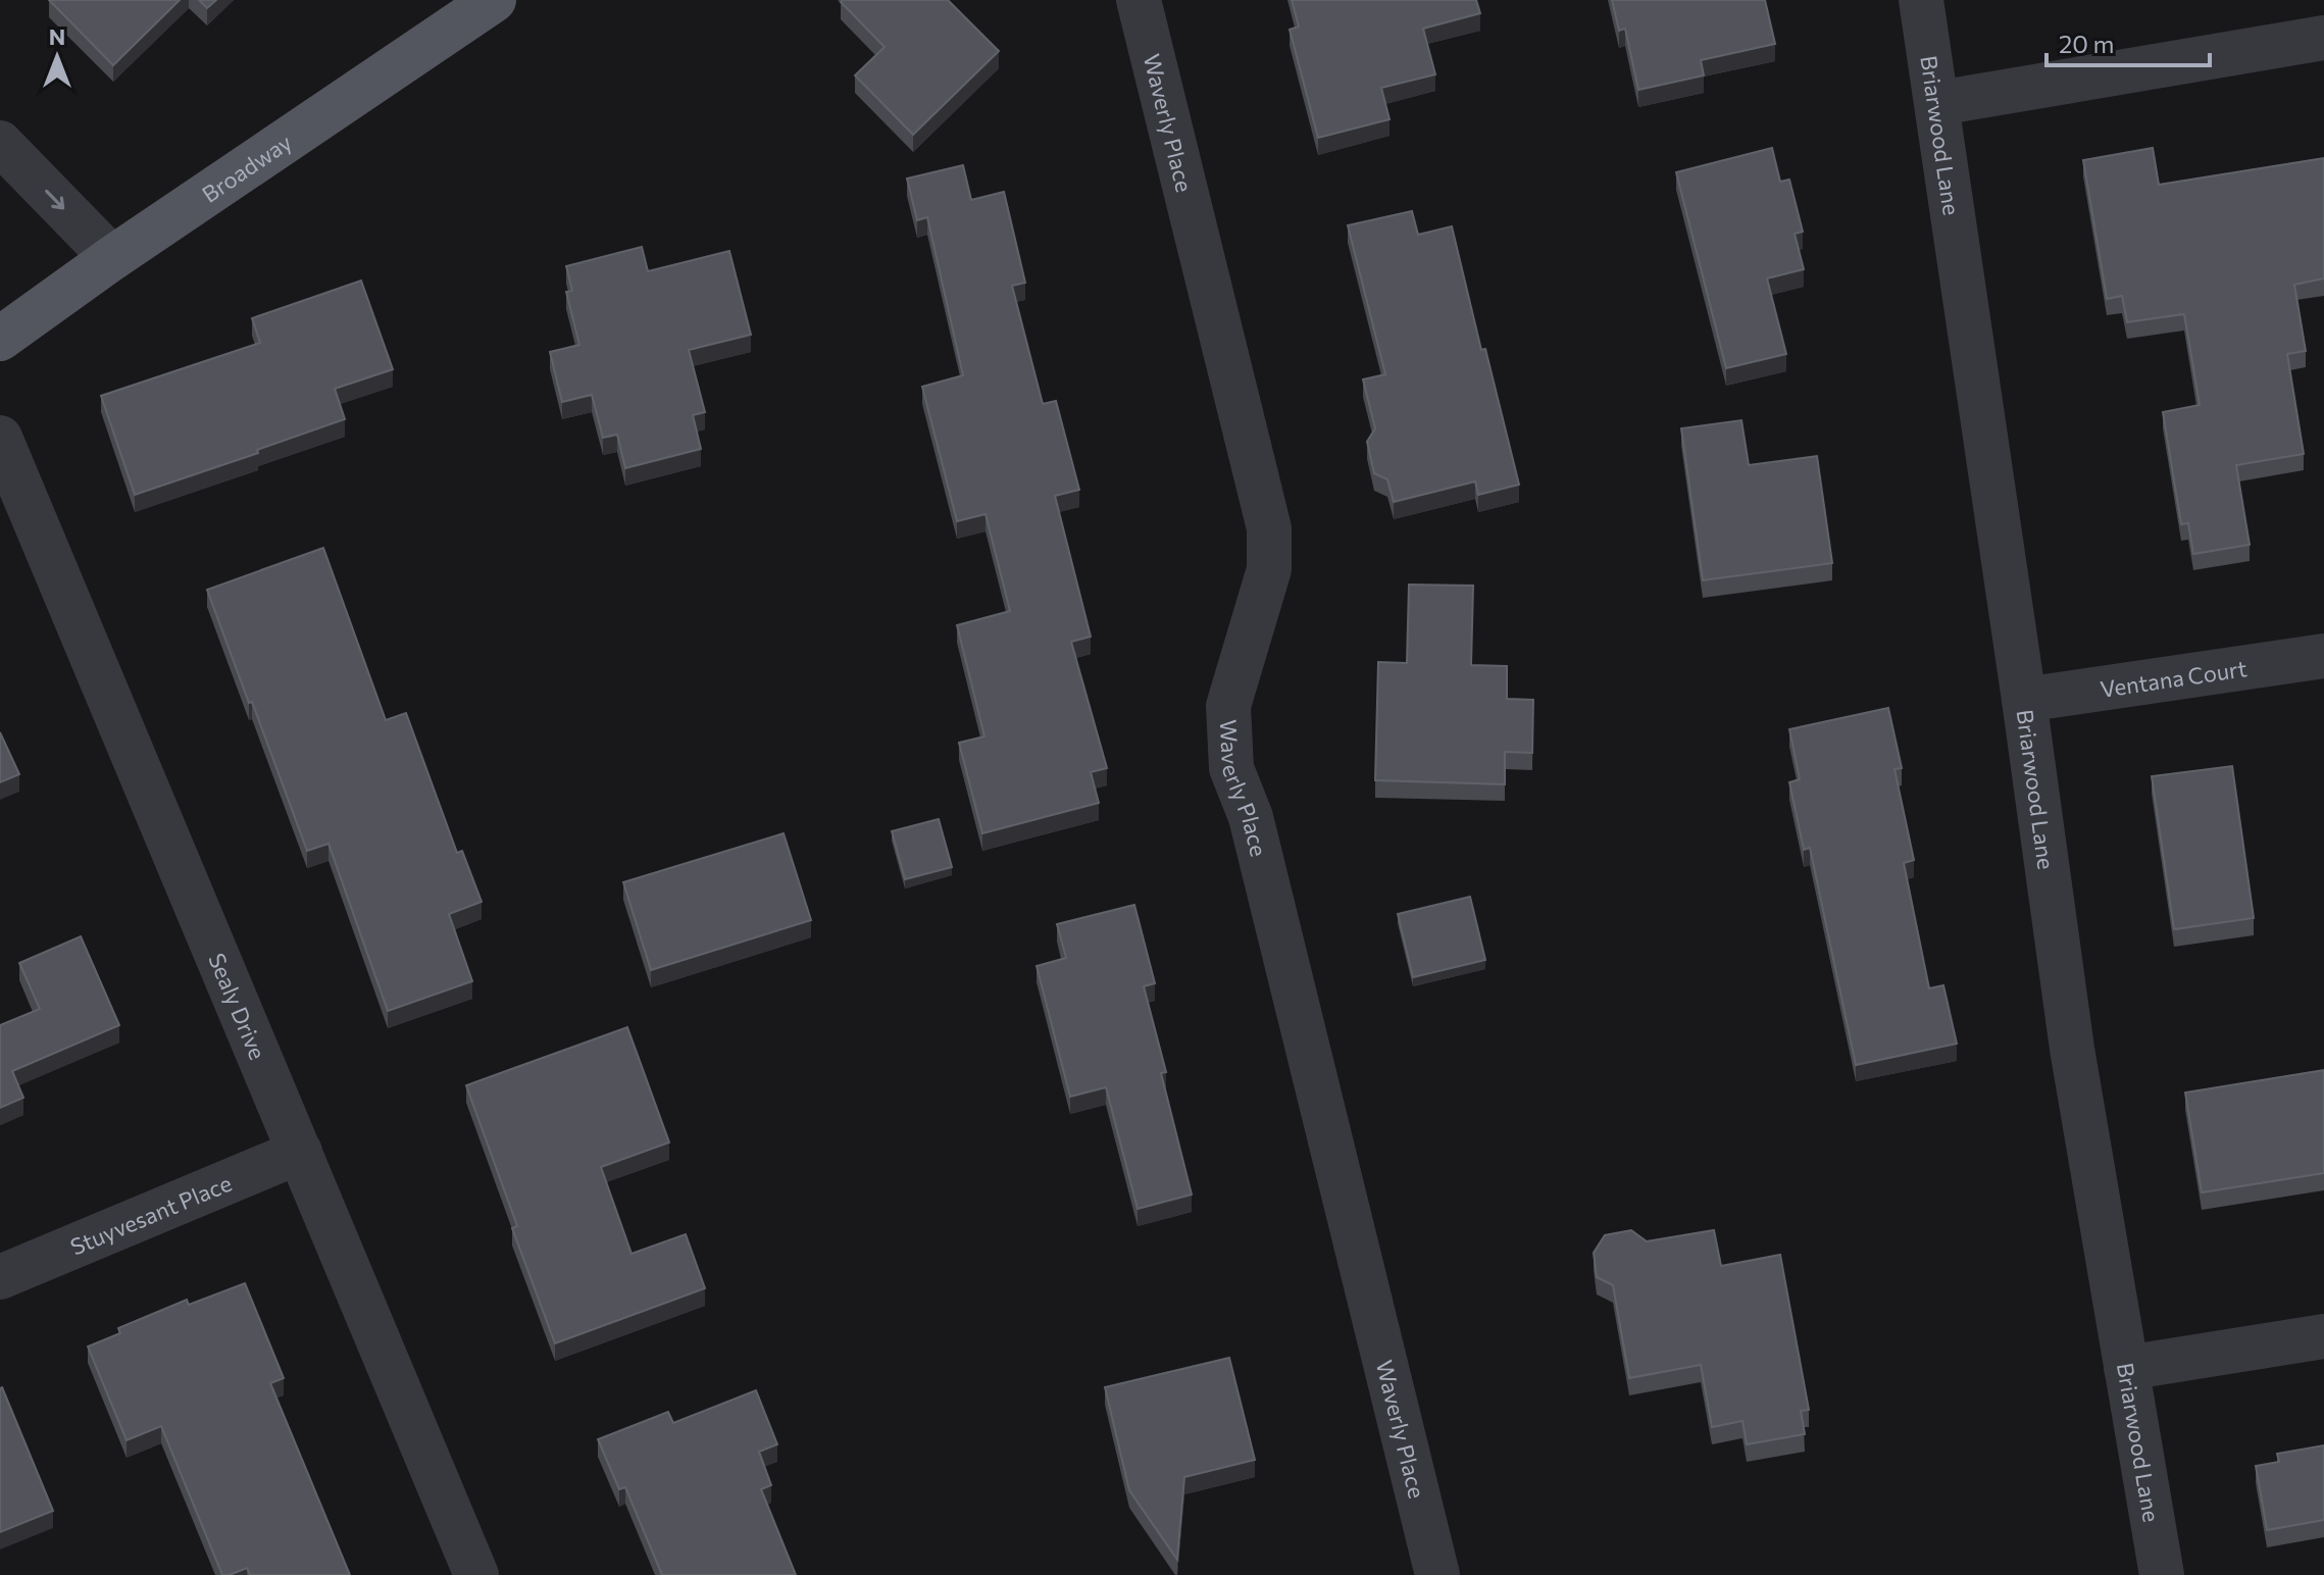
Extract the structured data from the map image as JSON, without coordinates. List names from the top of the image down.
{
  "streets": {
    "main road": ["Broadway"],
    "street": [
      "Waverly Place",
      "Briarwood Lane",
      "Ventana Court",
      "Sealy Drive",
      "Stuyvesant Place"
    ]
  },
  "crossings": [
    ["Briarwood Lane", "Ventana Court"],
    ["Sealy Drive", "Stuyvesant Place"]
  ],
  "scale_bar": "20 m",
  "north": "top"
}
